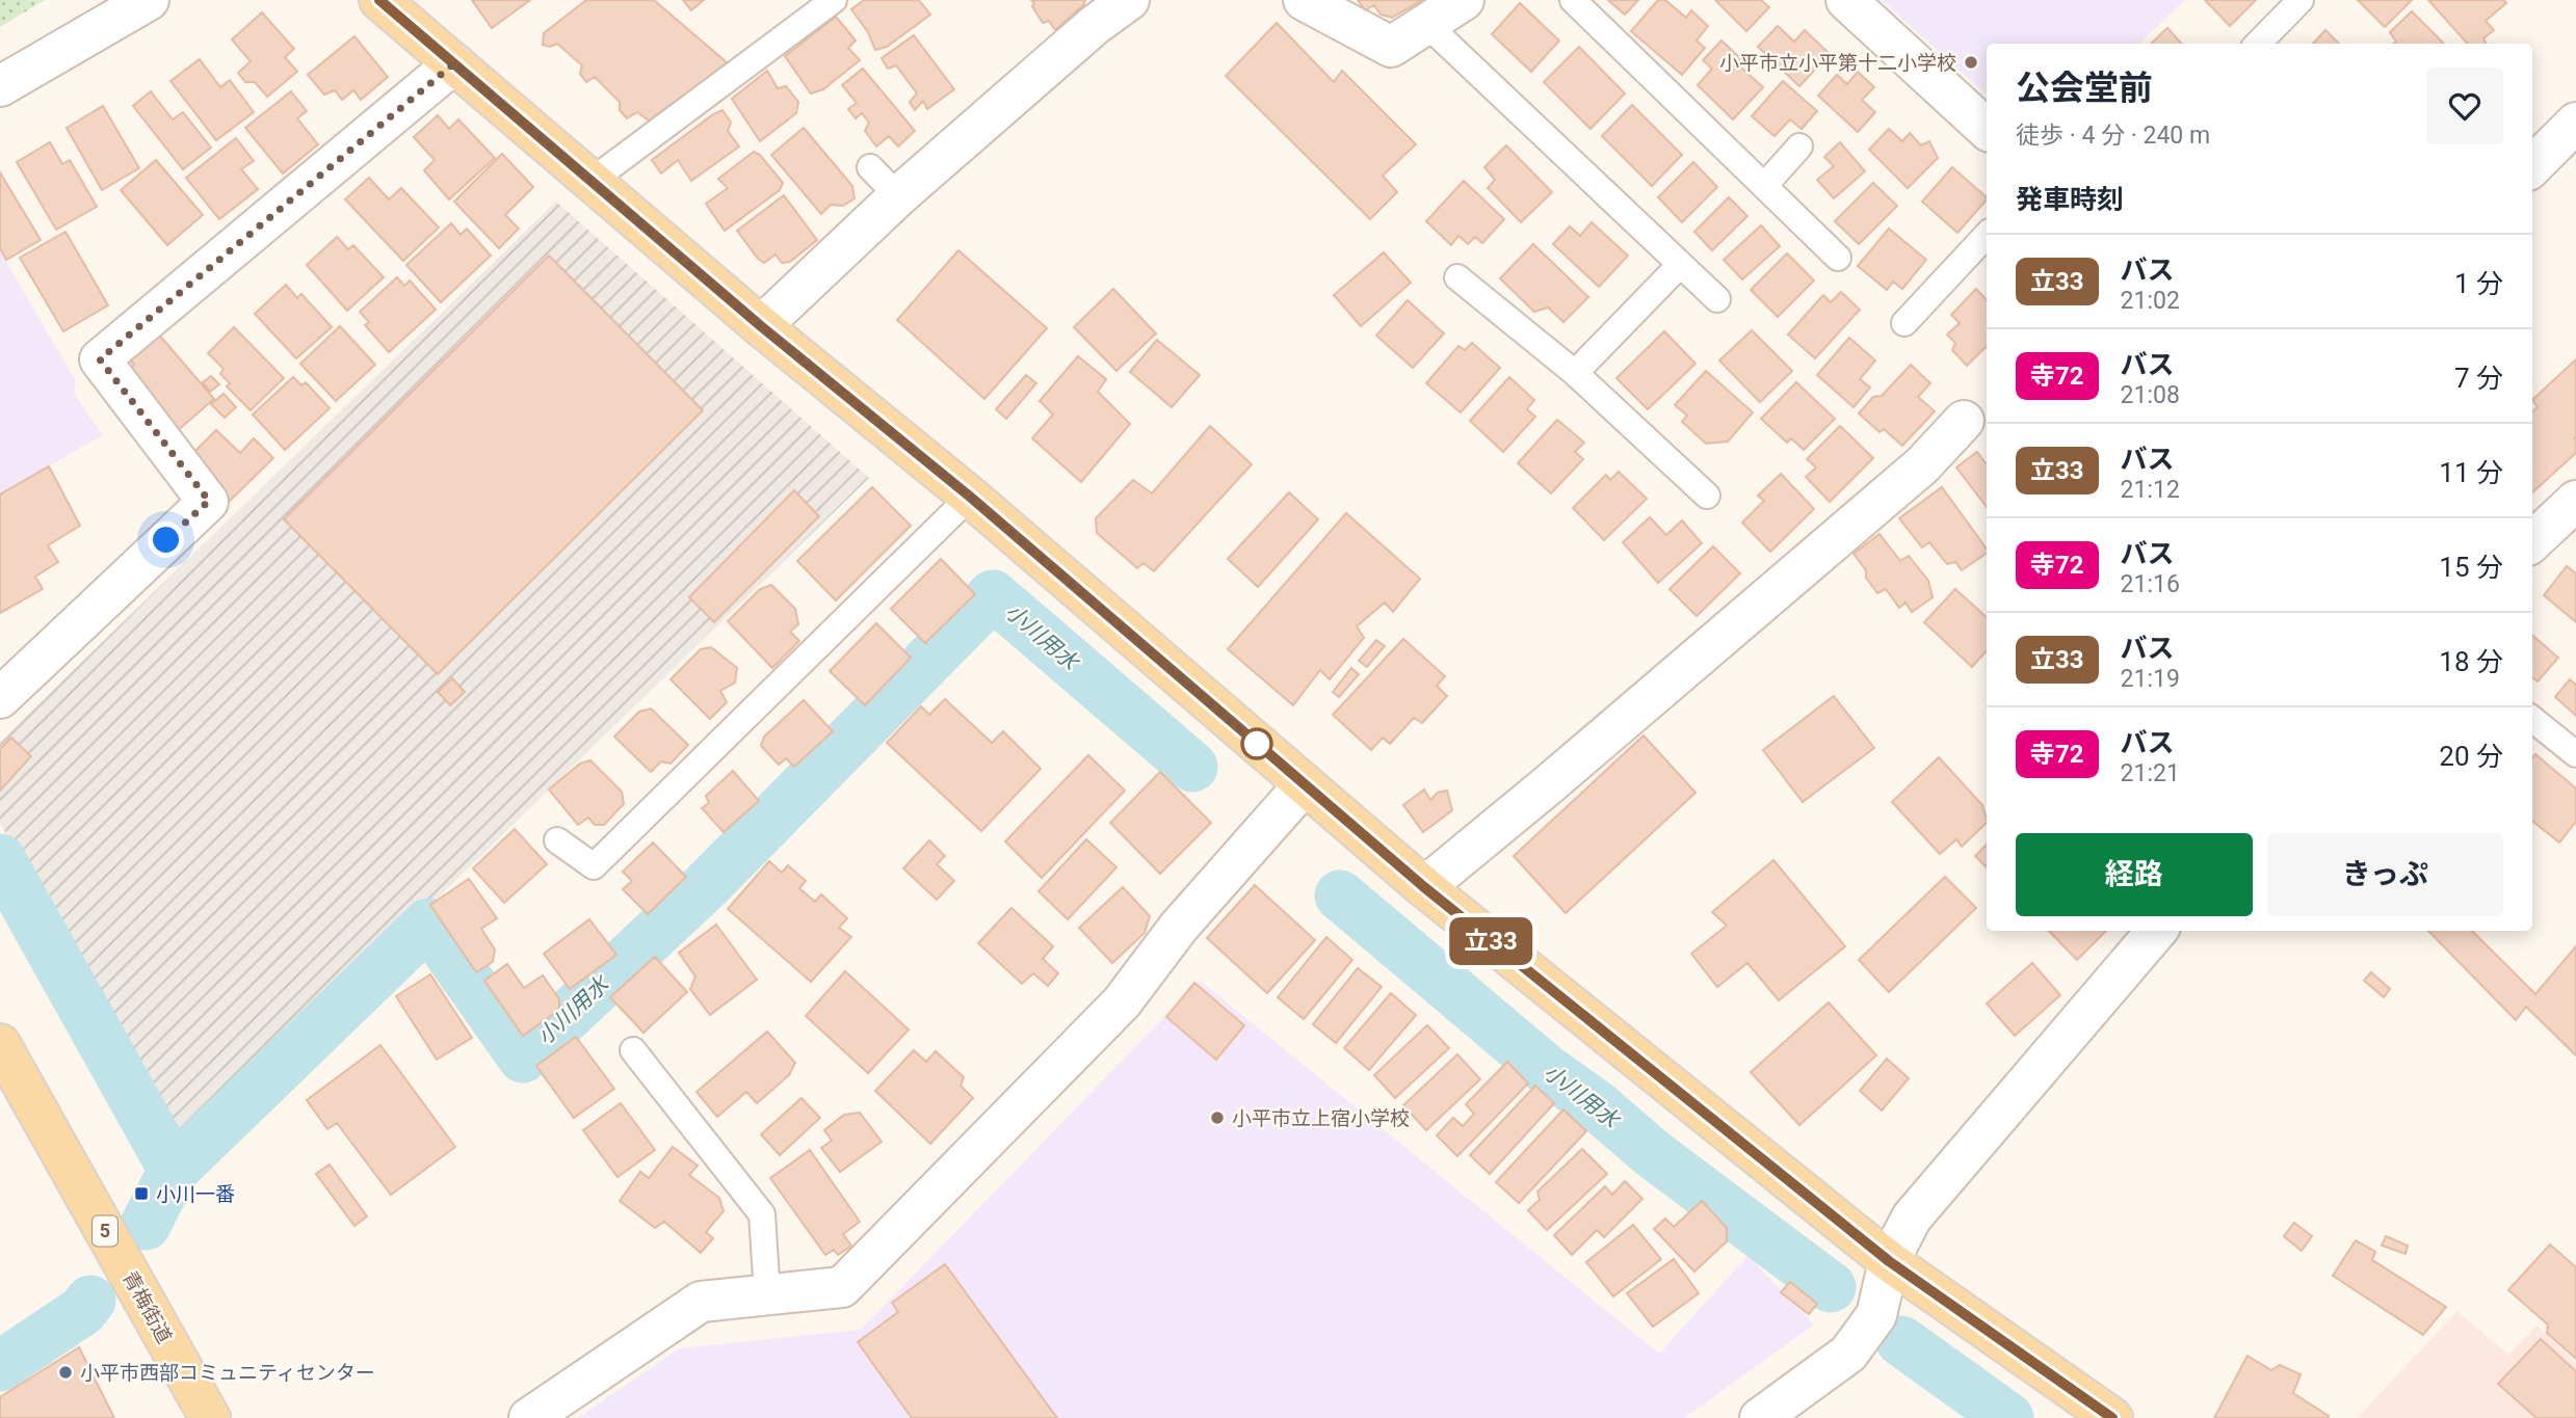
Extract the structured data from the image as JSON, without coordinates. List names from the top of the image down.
{
  "streets": {
    "main road": ["5", "青梅街道"]
  },
  "water": ["小川用水"],
  "places": {
    "other": ["小平市立小平第十二小学校", "小平市立上宿小学校", "小平市西部コミュニティセンター"],
    "transit": ["小川一番"]
  },
  "lines": ["bus line 立33"],
  "page": {
    "on_map": "立33",
    "heading": [
      ["公会堂前", "徒歩 · 4 分 · 240 m"],
      "発車時刻"
    ],
    "list": [
      {
        "mark": "立33",
        "name": "バス",
        "note": "21:02",
        "value": "1 分"
      },
      {
        "mark": "寺72",
        "name": "バス",
        "note": "21:08",
        "value": "7 分"
      },
      {
        "mark": "立33",
        "name": "バス",
        "note": "21:12",
        "value": "11 分"
      },
      {
        "mark": "寺72",
        "name": "バス",
        "note": "21:16",
        "value": "15 分"
      },
      {
        "mark": "立33",
        "name": "バス",
        "note": "21:19",
        "value": "18 分"
      },
      {
        "mark": "寺72",
        "name": "バス",
        "note": "21:21",
        "value": "20 分"
      }
    ],
    "buttons": ["経路", "きっぷ"]
  }
}
